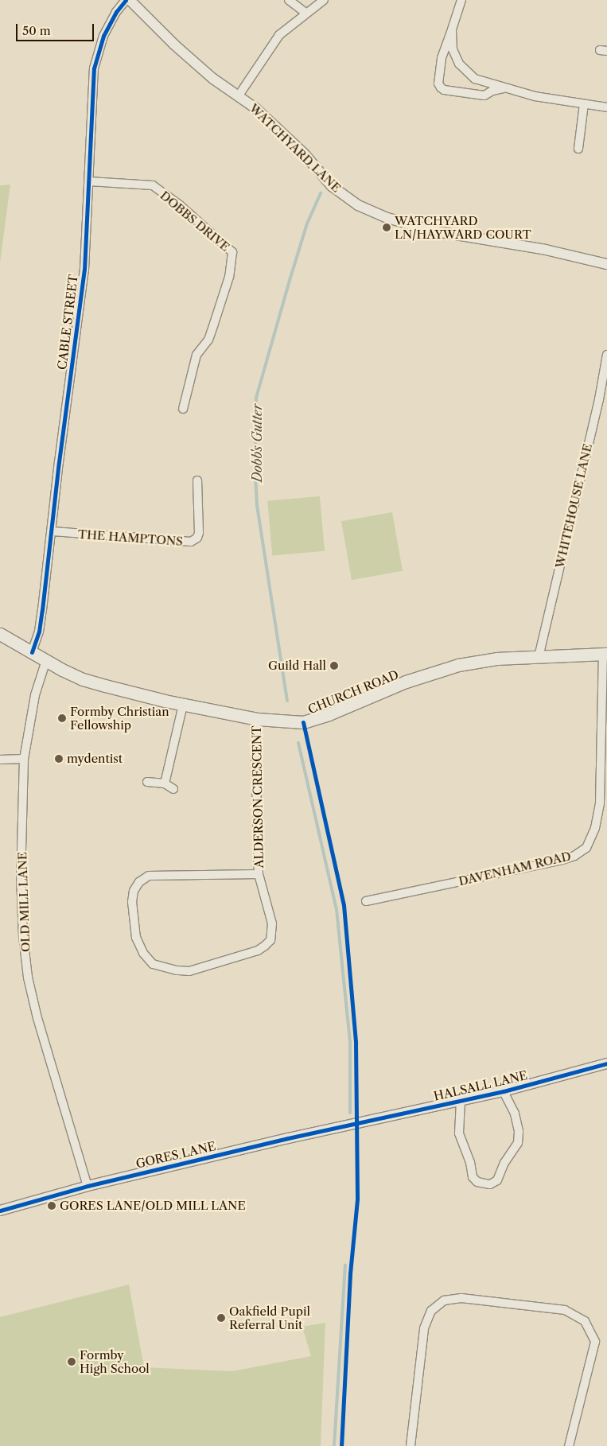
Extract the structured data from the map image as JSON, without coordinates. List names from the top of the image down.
{
  "streets": {
    "main road": ["CHURCH ROAD"],
    "street": [
      "WATCHYARD LANE",
      "DOBBS DRIVE",
      "CABLE STREET",
      "WHITEHOUSE LANE",
      "THE HAMPTONS",
      "ALDERSON CRESCENT",
      "DAVENHAM ROAD",
      "OLD MILL LANE",
      "HALSALL LANE",
      "GORES LANE"
    ]
  },
  "crossings": [
    ["DOBBS DRIVE", "CABLE STREET"],
    ["CABLE STREET", "THE HAMPTONS"],
    ["CABLE STREET", "CHURCH ROAD"],
    ["WHITEHOUSE LANE", "CHURCH ROAD"],
    ["CHURCH ROAD", "ALDERSON CRESCENT"],
    ["CHURCH ROAD", "DAVENHAM ROAD"],
    ["CHURCH ROAD", "OLD MILL LANE"],
    ["OLD MILL LANE", "GORES LANE"],
    ["HALSALL LANE", "GORES LANE"]
  ],
  "water": ["Dobb's Gutter"],
  "places": [
    "WATCHYARD LN/HAYWARD COURT",
    "Guild Hall",
    "Formby Christian Fellowship",
    "mydentist",
    "GORES LANE/OLD MILL LANE",
    "Oakfield Pupil Referral Unit",
    "Formby High School"
  ],
  "scale_bar": "50 m"
}
